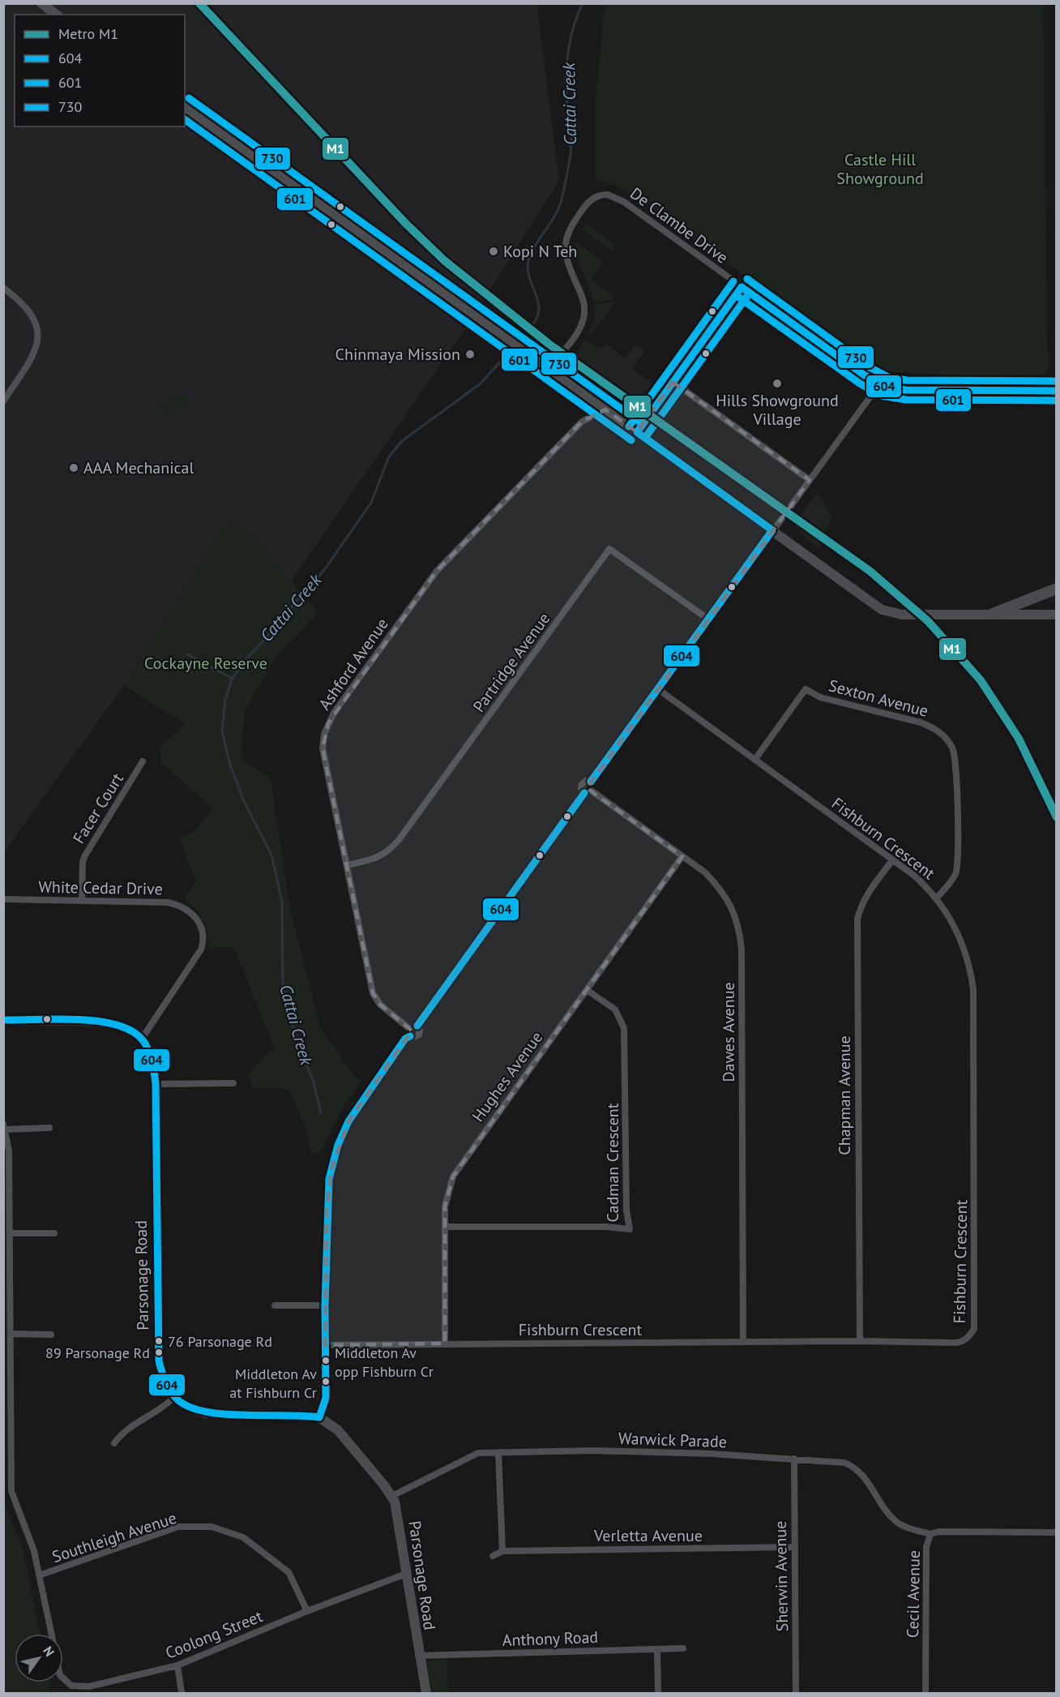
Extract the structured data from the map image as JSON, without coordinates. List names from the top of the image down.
{
  "streets": {
    "main road": ["Parsonage Road"],
    "street": [
      "De Clambe Drive",
      "Partridge Avenue",
      "Ashford Avenue",
      "Sexton Avenue",
      "Facer Court",
      "Fishburn Crescent",
      "White Cedar Drive",
      "Dawes Avenue",
      "Hughes Avenue",
      "Chapman Avenue",
      "Cadman Crescent",
      "Warwick Parade",
      "Verletta Avenue",
      "Southleigh Avenue",
      "Sherwin Avenue",
      "Cecil Avenue",
      "Coolong Street",
      "Anthony Road"
    ]
  },
  "crossings": [
    ["Partridge Avenue", "Ashford Avenue"],
    ["Sexton Avenue", "Fishburn Crescent"],
    ["Facer Court", "White Cedar Drive"],
    ["Fishburn Crescent", "Dawes Avenue"],
    ["Fishburn Crescent", "Hughes Avenue"],
    ["Fishburn Crescent", "Chapman Avenue"],
    ["White Cedar Drive", "Parsonage Road"],
    ["Dawes Avenue", "Hughes Avenue"],
    ["Hughes Avenue", "Cadman Crescent"],
    ["Parsonage Road", "Warwick Parade"],
    ["Parsonage Road", "Coolong Street"],
    ["Parsonage Road", "Anthony Road"],
    ["Warwick Parade", "Sherwin Avenue"],
    ["Warwick Parade", "Cecil Avenue"],
    ["Verletta Avenue", "Sherwin Avenue"],
    ["Southleigh Avenue", "Coolong Street"]
  ],
  "water": ["Cattai Creek"],
  "parks": ["Castle Hill Showground", "Cockayne Reserve"],
  "places": [
    "Kopi N Teh",
    "Chinmaya Mission",
    "Hills Showground Village",
    "AAA Mechanical",
    "76 Parsonage Rd",
    "89 Parsonage Rd",
    "Middleton Av opp Fishburn Cr",
    "Middleton Av at Fishburn Cr"
  ],
  "lines": [
    "metro line M1",
    "transit line 730",
    "transit line 601",
    "transit line 604"
  ],
  "legend": [
    "Metro M1",
    "604",
    "601",
    "730"
  ],
  "north": "top right"
}
